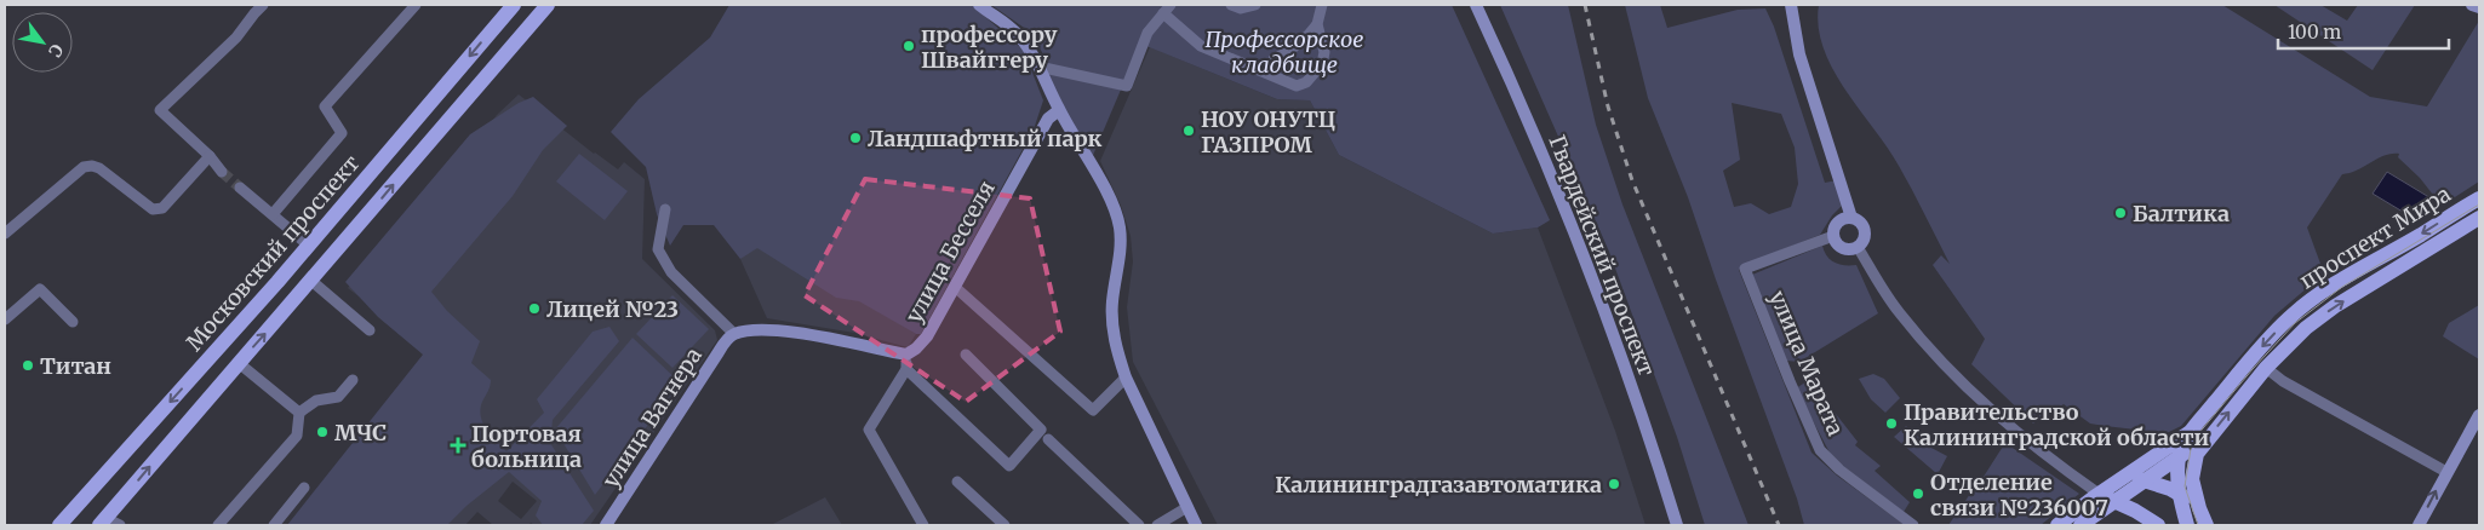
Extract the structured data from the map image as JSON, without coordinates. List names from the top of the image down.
{
  "streets": {
    "main road": ["проспект Мира", "Московский проспект"],
    "street": [
      "улица Бесселя",
      "Гвардейский проспект",
      "улица Марата",
      "улица Вагнера"
    ]
  },
  "parks": ["Профессорское кладбище"],
  "places": {
    "other": [
      "профессору Швайггеру",
      "НОУ ОНУТЦ ГАЗПРОМ",
      "Ландшафтный парк",
      "Балтика",
      "Лицей №23",
      "Титан",
      "Правительство Калининградской области",
      "МЧС",
      "Калининградгазавтоматика",
      "Отделение связи №236007"
    ],
    "health": ["Портовая больница"]
  },
  "scale_bar": "100 m",
  "north": "bottom right"
}
